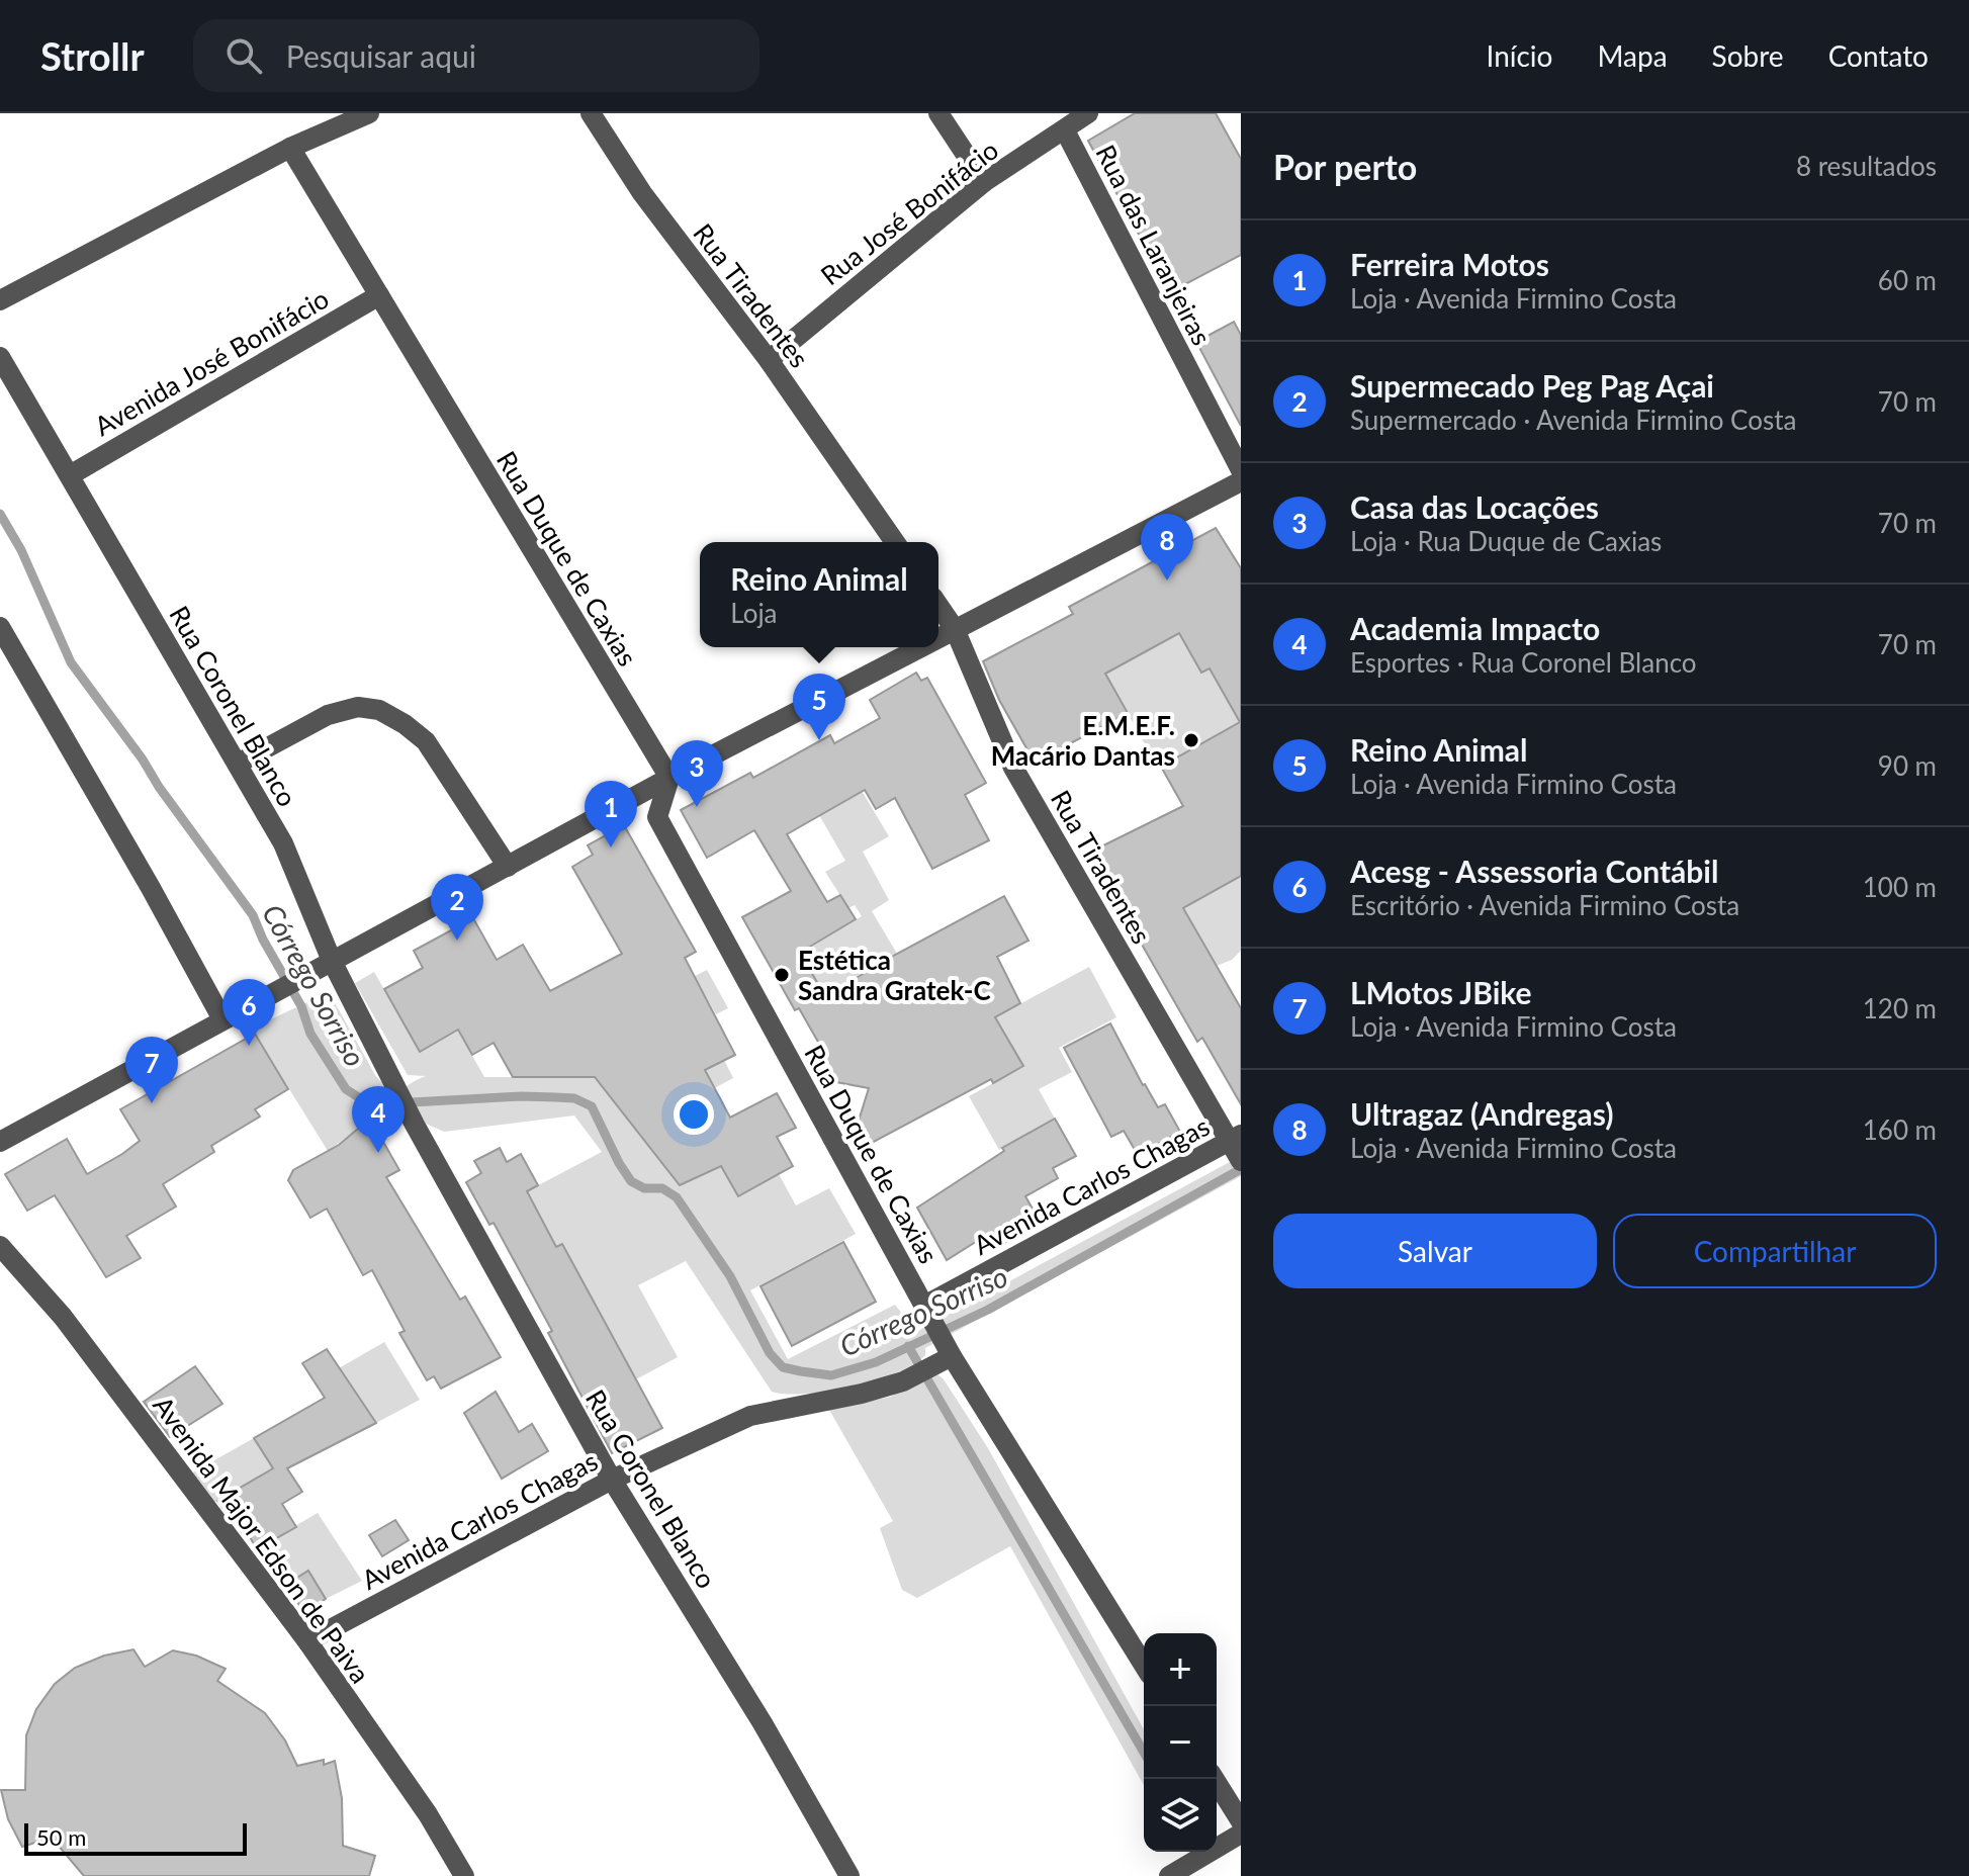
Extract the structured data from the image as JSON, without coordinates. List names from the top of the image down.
{
  "streets": {
    "street": [
      "Rua José Bonifácio",
      "Rua das Laranjeiras",
      "Rua Tiradentes",
      "Avenida José Bonifácio",
      "Rua Duque de Caxias",
      "Rua Coronel Blanco",
      "Avenida Carlos Chagas",
      "Avenida Major Edson de Paiva"
    ]
  },
  "crossings": [
    ["Rua José Bonifácio", "Rua das Laranjeiras"],
    ["Rua José Bonifácio", "Rua Tiradentes"],
    ["Rua Tiradentes", "Avenida Carlos Chagas"],
    ["Avenida José Bonifácio", "Rua Duque de Caxias"],
    ["Avenida José Bonifácio", "Rua Coronel Blanco"],
    ["Rua Duque de Caxias", "Avenida Carlos Chagas"],
    ["Rua Coronel Blanco", "Avenida Carlos Chagas"],
    ["Avenida Carlos Chagas", "Avenida Major Edson de Paiva"]
  ],
  "water": ["Córrego Sorriso"],
  "places": ["E.M.E.F. Macário Dantas", "Estética Sandra Gratek-C"],
  "scale_bar": "50 m",
  "page": {
    "header": "Strollr",
    "search": "Pesquisar aqui",
    "nav": [
      "Início",
      "Mapa",
      "Sobre",
      "Contato"
    ],
    "heading": ["Por perto", "8 resultados"],
    "list": [
      {
        "mark": "1",
        "name": "Ferreira Motos",
        "note": "Loja · Avenida Firmino Costa",
        "value": "60 m"
      },
      {
        "mark": "2",
        "name": "Supermecado Peg Pag Açai",
        "note": "Supermercado · Avenida Firmino Costa",
        "value": "70 m"
      },
      {
        "mark": "3",
        "name": "Casa das Locações",
        "note": "Loja · Rua Duque de Caxias",
        "value": "70 m"
      },
      {
        "mark": "4",
        "name": "Academia Impacto",
        "note": "Esportes · Rua Coronel Blanco",
        "value": "70 m"
      },
      {
        "mark": "5",
        "name": "Reino Animal",
        "note": "Loja · Avenida Firmino Costa",
        "value": "90 m"
      },
      {
        "mark": "6",
        "name": "Acesg - Assessoria Contábil",
        "note": "Escritório · Avenida Firmino Costa",
        "value": "100 m"
      },
      {
        "mark": "7",
        "name": "LMotos JBike",
        "note": "Loja · Avenida Firmino Costa",
        "value": "120 m"
      },
      {
        "mark": "8",
        "name": "Ultragaz (Andregas)",
        "note": "Loja · Avenida Firmino Costa",
        "value": "160 m"
      }
    ],
    "pins": [
      "8",
      "5",
      "3",
      "1",
      "2",
      "6",
      "7",
      "4"
    ],
    "popup": ["Reino Animal", "Loja"],
    "buttons": ["Salvar", "Compartilhar"],
    "map_buttons": ["+", "−"],
    "scale": "50 m"
  }
}
